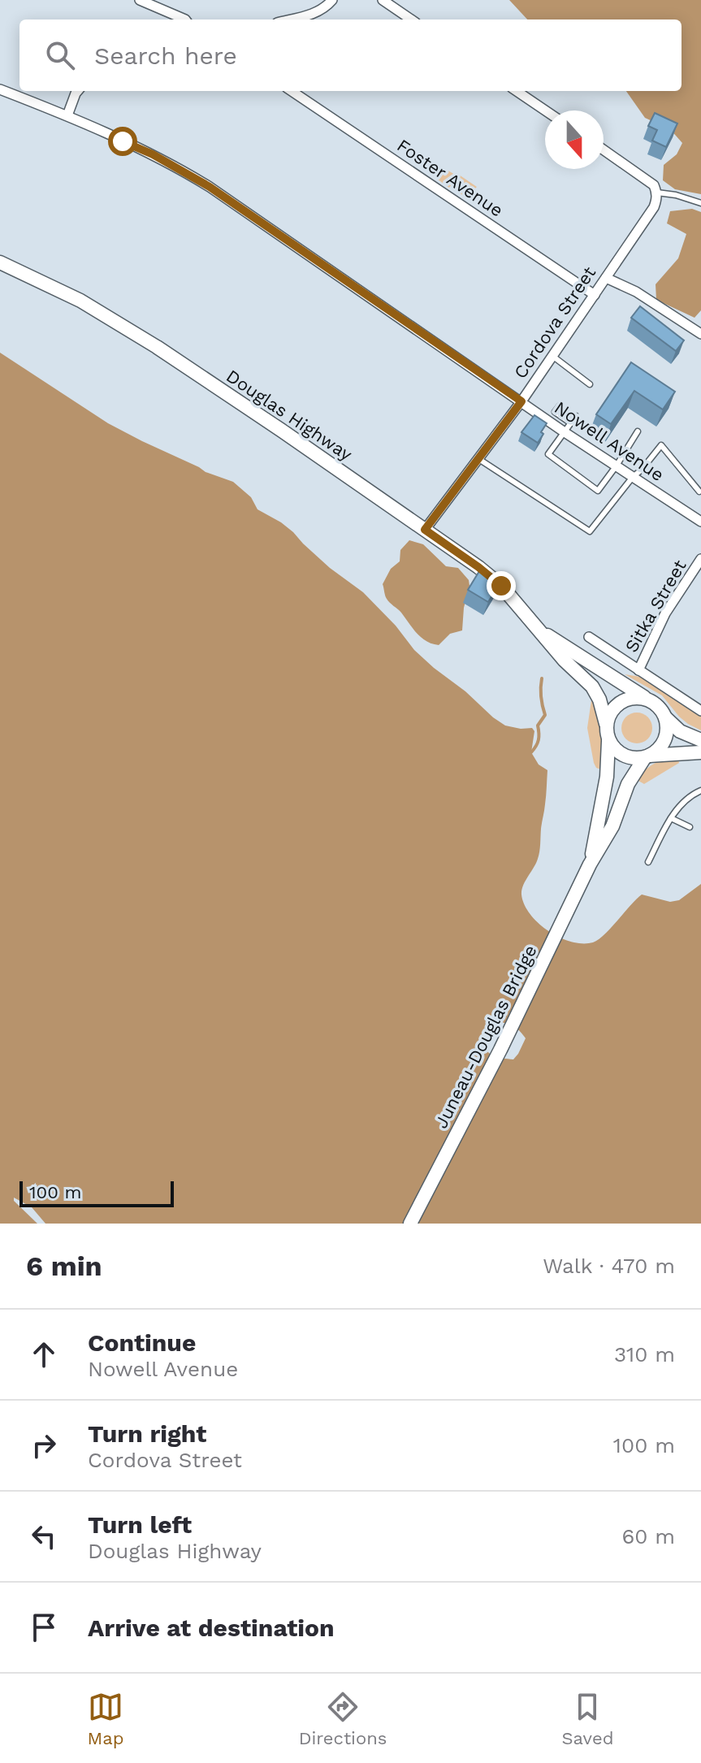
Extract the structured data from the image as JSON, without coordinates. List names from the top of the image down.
{
  "streets": {
    "main road": ["Douglas Highway", "Juneau-Douglas Bridge"],
    "street": [
      "Foster Avenue",
      "Cordova Street",
      "Nowell Avenue",
      "Sitka Street"
    ]
  },
  "crossings": [
    ["Foster Avenue", "Cordova Street"],
    ["Cordova Street", "Douglas Highway"],
    ["Cordova Street", "Nowell Avenue"]
  ],
  "scale_bar": "100 m",
  "north": "bottom",
  "page": {
    "search": "Search here",
    "scale": "100 m",
    "heading": ["6 min", "Walk · 470 m"],
    "list": [
      ["Continue", "Nowell Avenue", "310 m"],
      ["Turn right", "Cordova Street", "100 m"],
      ["Turn left", "Douglas Highway", "60 m"],
      "Arrive at destination"
    ],
    "nav": ["Map", "Directions", "Saved"]
  }
}
